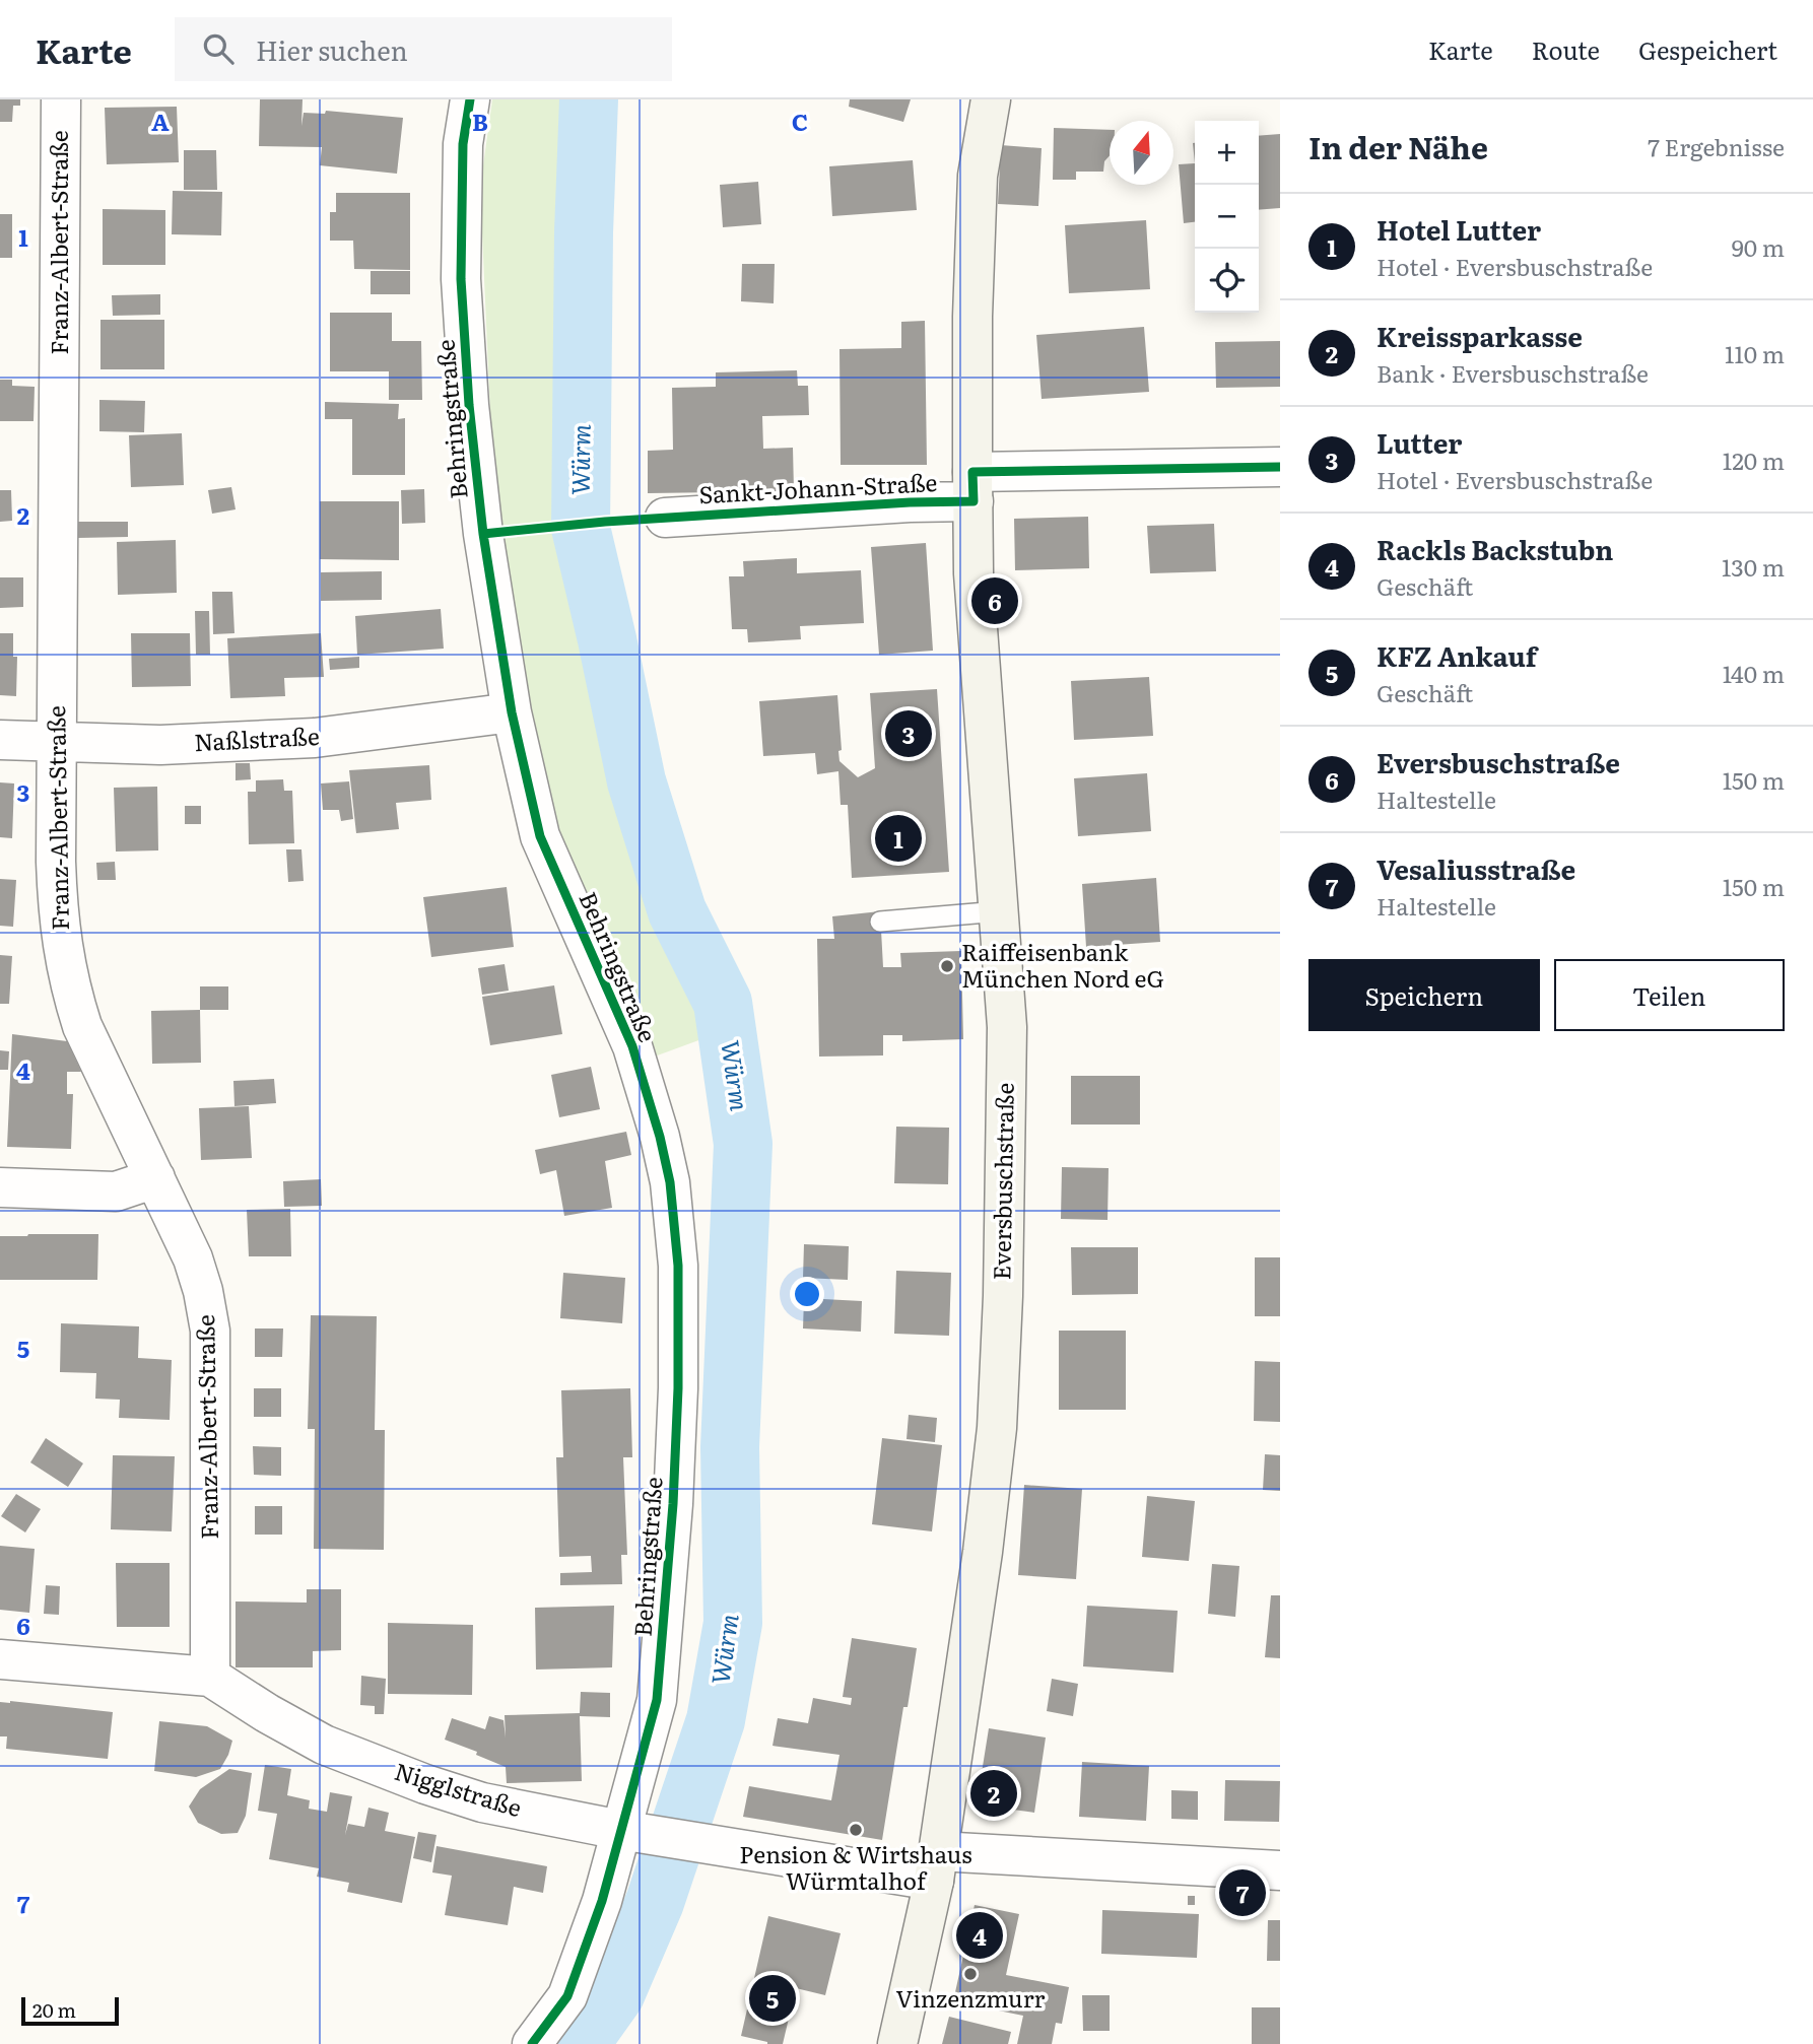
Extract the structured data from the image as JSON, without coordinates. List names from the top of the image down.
{
  "streets": {
    "main road": ["Eversbuschstraße"],
    "street": [
      "Franz-Albert-Straße",
      "Behringstraße",
      "Sankt-Johann-Straße",
      "Naßlstraße",
      "Nigglstraße"
    ]
  },
  "crossings": [
    ["Franz-Albert-Straße", "Naßlstraße"],
    ["Franz-Albert-Straße", "Nigglstraße"],
    ["Behringstraße", "Naßlstraße"],
    ["Behringstraße", "Nigglstraße"],
    ["Sankt-Johann-Straße", "Eversbuschstraße"],
    ["Eversbuschstraße", "Nigglstraße"]
  ],
  "water": ["Würm"],
  "places": ["Raiffeisenbank München Nord eG", "Pension & Wirtshaus Würmtalhof", "Vinzenzmurr"],
  "scale_bar": "20 m",
  "north": "top",
  "page": {
    "header": "Karte",
    "search": "Hier suchen",
    "nav": ["Karte", "Route", "Gespeichert"],
    "heading": ["In der Nähe", "7 Ergebnisse"],
    "map_buttons": ["+", "−"],
    "list": [
      {
        "mark": "1",
        "name": "Hotel Lutter",
        "note": "Hotel · Eversbuschstraße",
        "value": "90 m"
      },
      {
        "mark": "2",
        "name": "Kreissparkasse",
        "note": "Bank · Eversbuschstraße",
        "value": "110 m"
      },
      {
        "mark": "3",
        "name": "Lutter",
        "note": "Hotel · Eversbuschstraße",
        "value": "120 m"
      },
      {
        "mark": "4",
        "name": "Rackls Backstubn",
        "note": "Geschäft",
        "value": "130 m"
      },
      {
        "mark": "5",
        "name": "KFZ Ankauf",
        "note": "Geschäft",
        "value": "140 m"
      },
      {
        "mark": "6",
        "name": "Eversbuschstraße",
        "note": "Haltestelle",
        "value": "150 m"
      },
      {
        "mark": "7",
        "name": "Vesaliusstraße",
        "note": "Haltestelle",
        "value": "150 m"
      }
    ],
    "pins": [
      "6",
      "3",
      "1",
      "2",
      "7",
      "4",
      "5"
    ],
    "buttons": ["Speichern", "Teilen"],
    "scale": "20 m"
  },
  "grid": {
    "columns": ["A", "B", "C"],
    "rows": [
      "1",
      "2",
      "3",
      "4",
      "5",
      "6",
      "7"
    ]
  }
}
